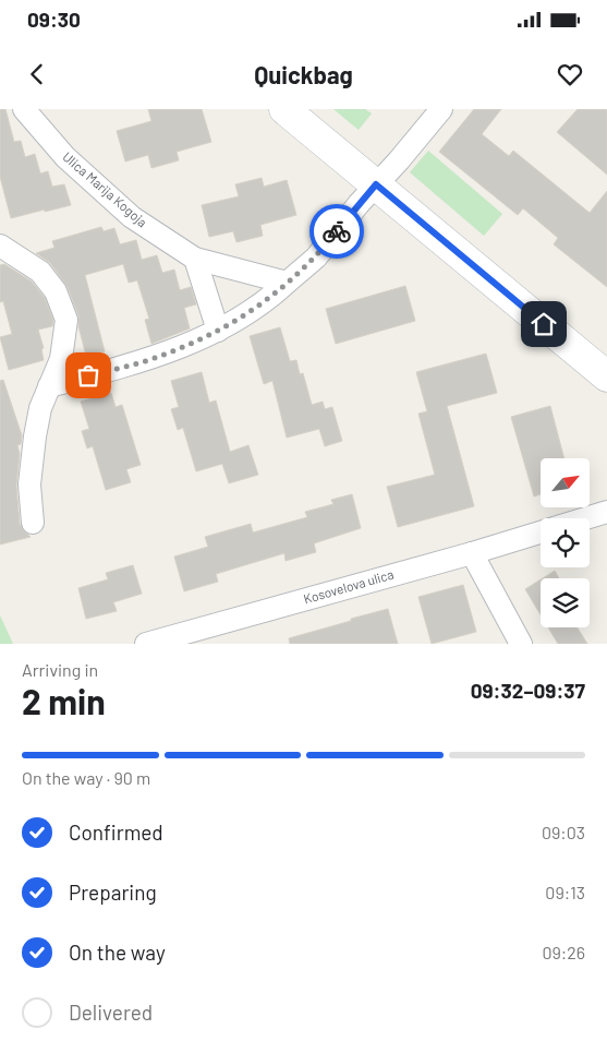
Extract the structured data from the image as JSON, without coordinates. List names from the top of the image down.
{
  "streets": {
    "street": ["Ulica Marija Kogoja", "Kosovelova ulica"]
  },
  "north": "top right",
  "page": {
    "status": "09:30",
    "header": "Quickbag",
    "heading": ["2 min", "Arriving in", "09:32–09:37"],
    "bar": "On the way · 90 m",
    "list": [
      ["Confirmed", "09:03"],
      ["Preparing", "09:13"],
      ["On the way", "09:26"],
      "Delivered"
    ]
  }
}
